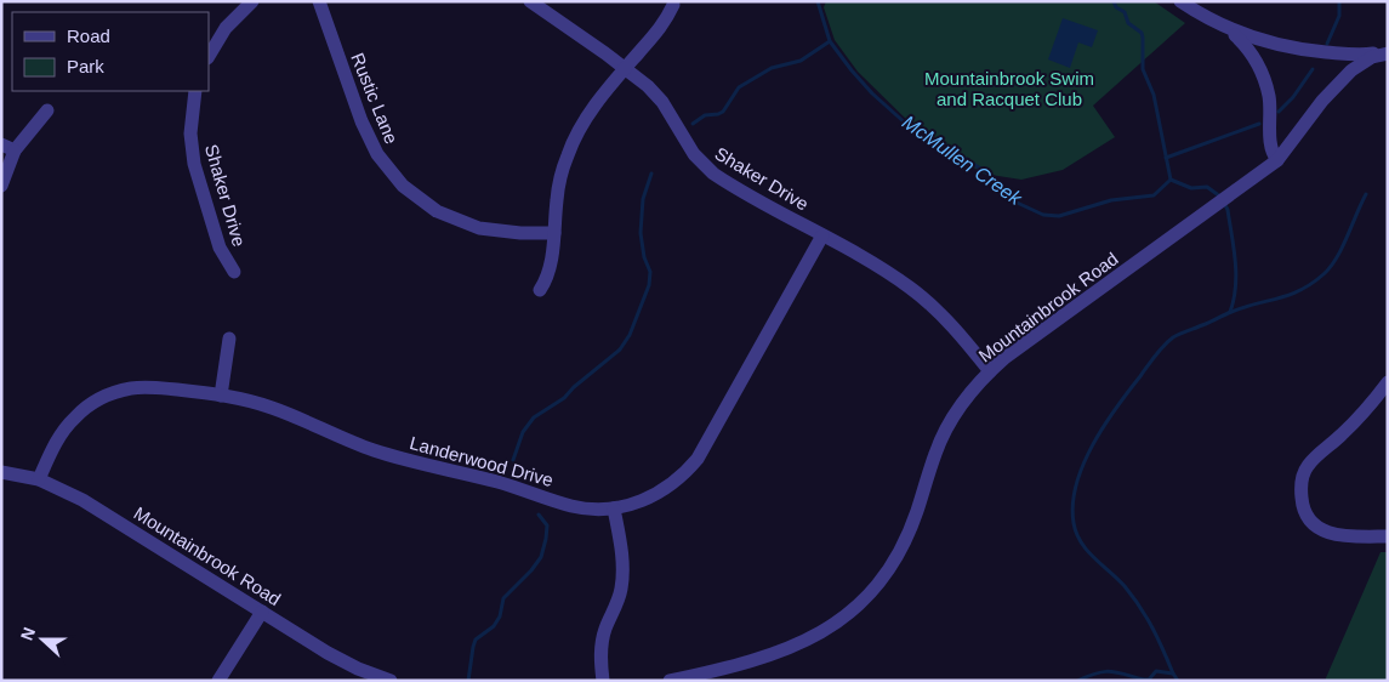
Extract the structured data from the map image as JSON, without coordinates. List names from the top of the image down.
{
  "streets": {
    "street": [
      "Rustic Lane",
      "Shaker Drive",
      "Mountainbrook Road",
      "Landerwood Drive"
    ]
  },
  "crossings": [
    ["Shaker Drive", "Mountainbrook Road"],
    ["Shaker Drive", "Landerwood Drive"],
    ["Mountainbrook Road", "Landerwood Drive"]
  ],
  "water": ["McMullen Creek"],
  "parks": ["Mountainbrook Swim and Racquet Club"],
  "legend": ["Road", "Park"],
  "north": "left"
}
